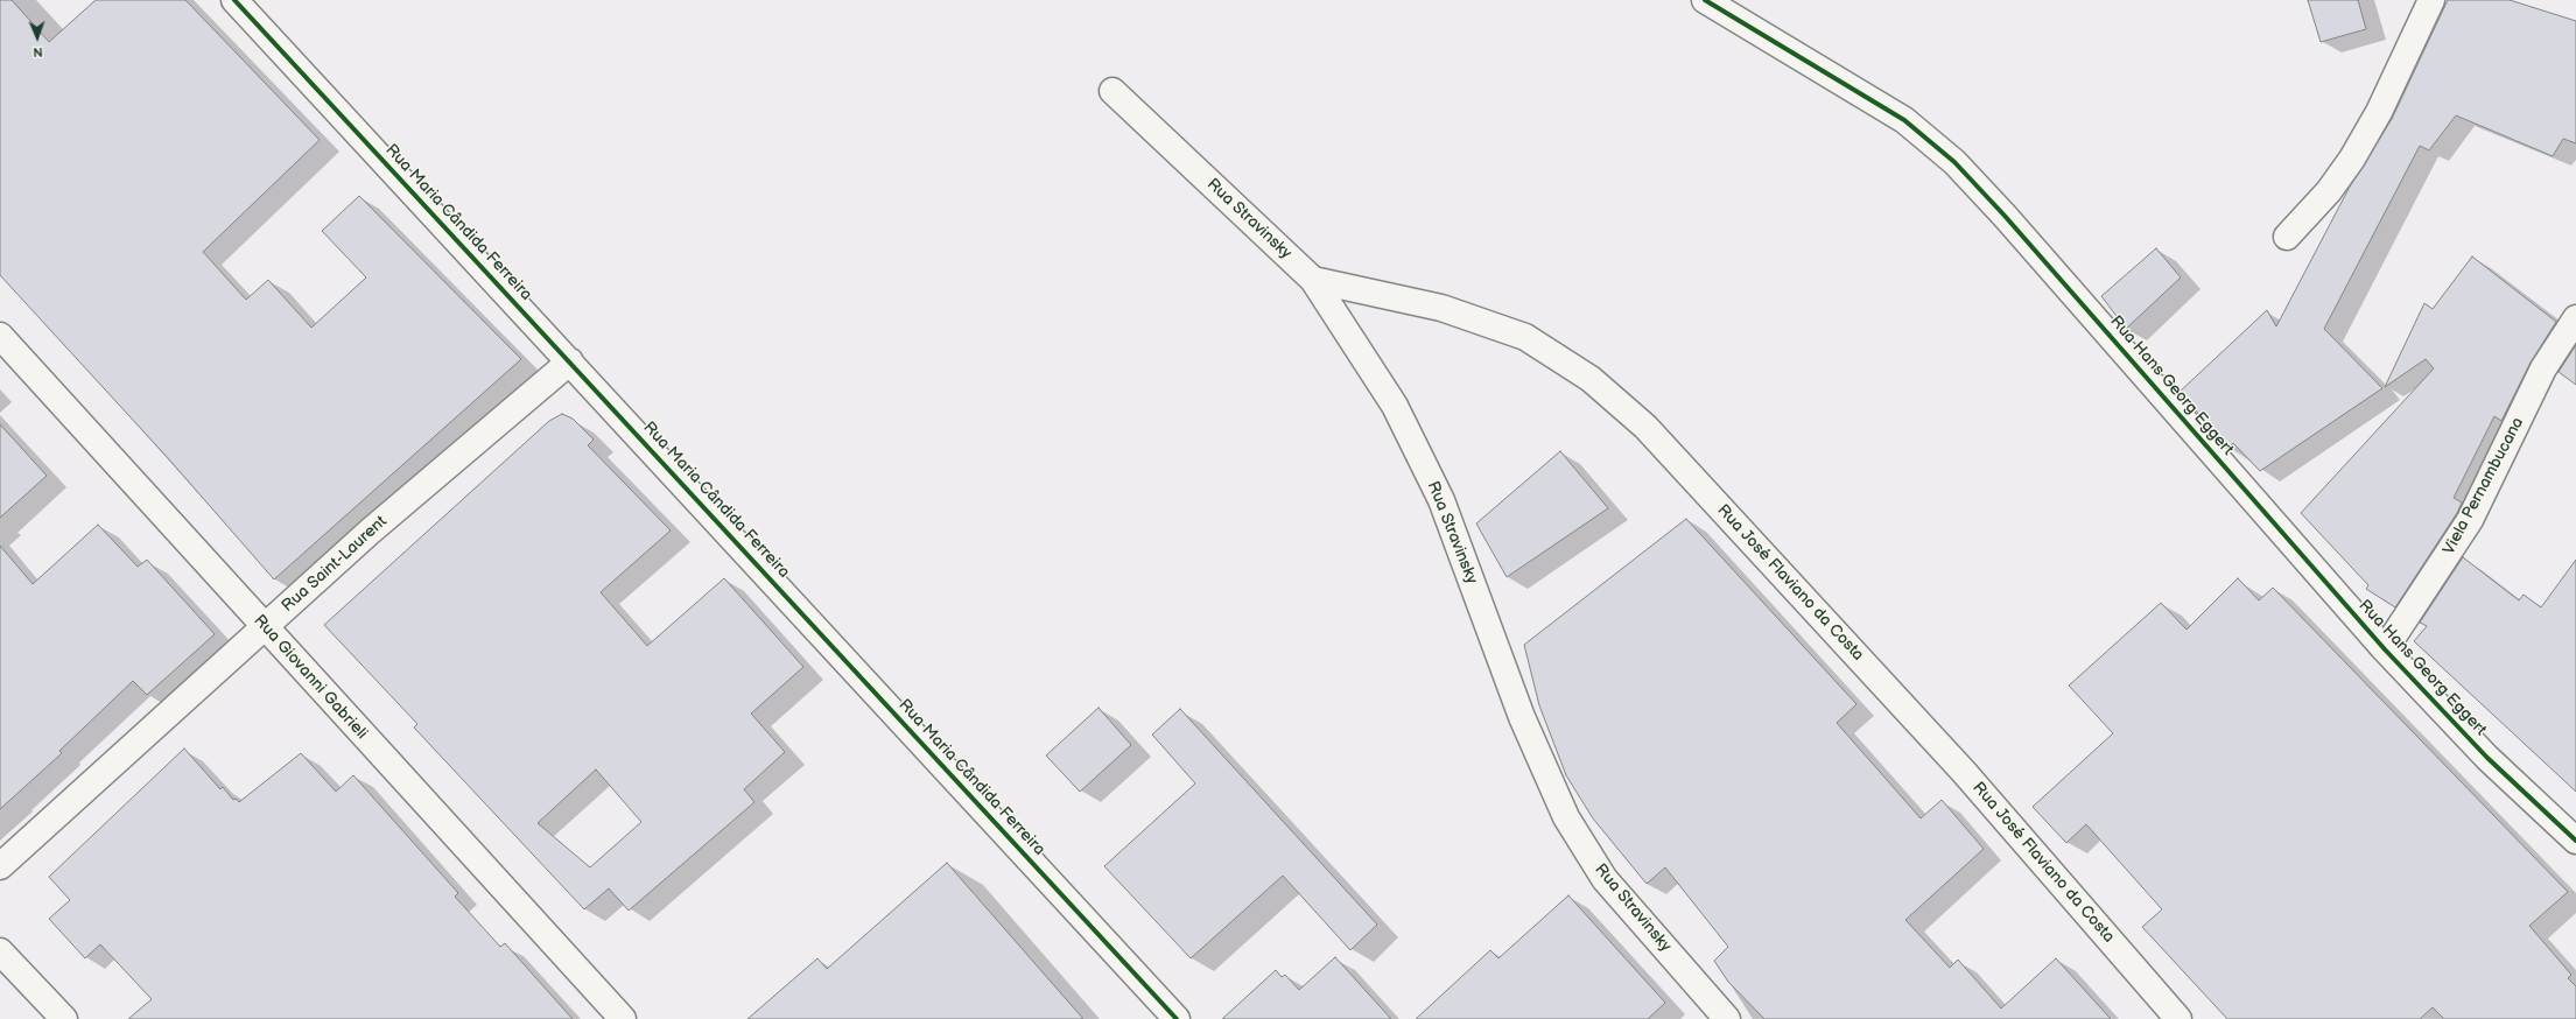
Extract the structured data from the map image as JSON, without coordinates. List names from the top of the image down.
{
  "streets": {
    "street": [
      "Rua Stravinsky",
      "Rua Maria Cândida Ferreira",
      "Rua Hans Georg Eggert",
      "Viela Pernambucana",
      "Rua Saint-Laurent",
      "Rua José Flaviano da Costa",
      "Rua Giovanni Gabrieli"
    ]
  },
  "crossings": [
    ["Rua Stravinsky", "Rua José Flaviano da Costa"],
    ["Rua Maria Cândida Ferreira", "Rua Saint-Laurent"],
    ["Rua Hans Georg Eggert", "Viela Pernambucana"],
    ["Rua Saint-Laurent", "Rua Giovanni Gabrieli"]
  ],
  "north": "bottom"
}
